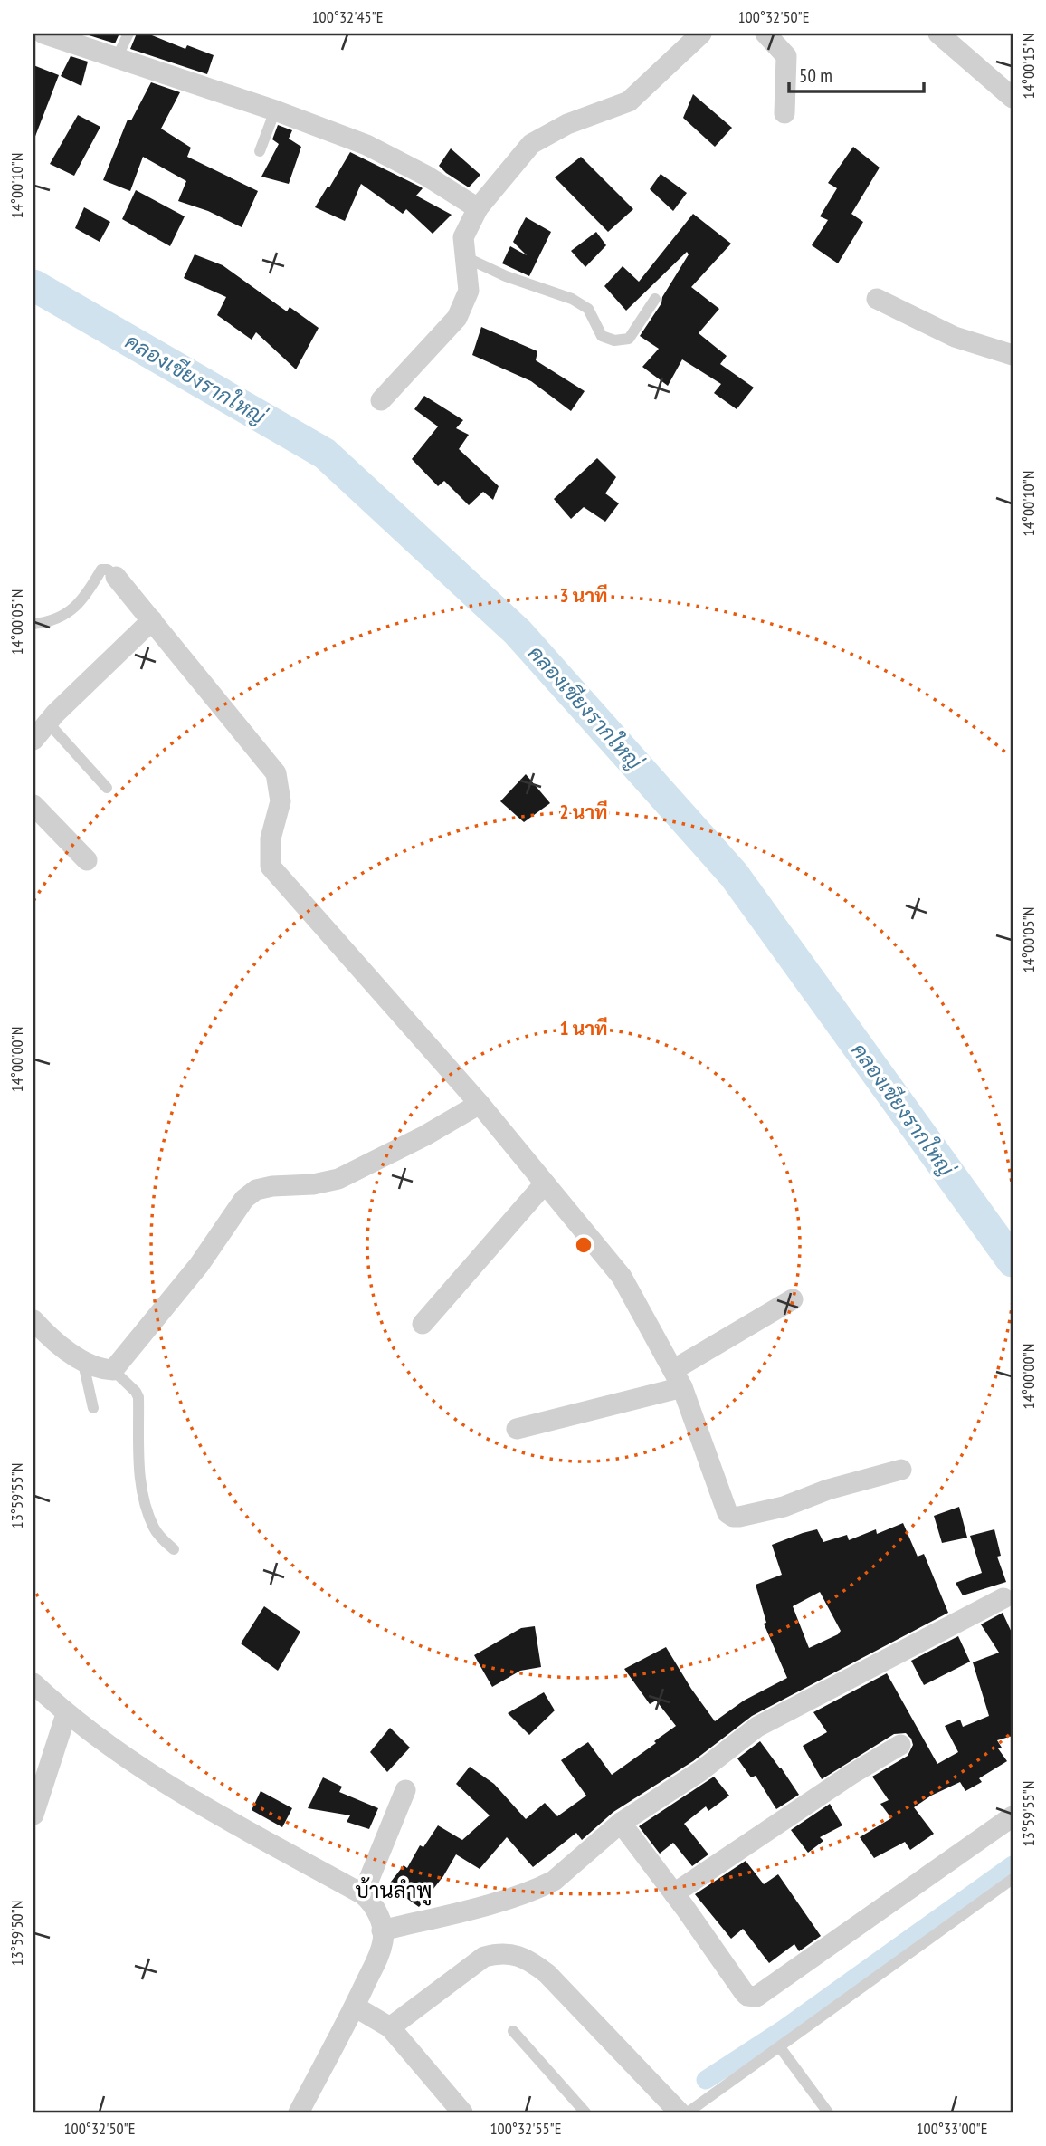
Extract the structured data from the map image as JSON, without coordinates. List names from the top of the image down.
{
  "districts": ["บ้านลำพู"],
  "water": ["คลองเชียงรากใหญ่"],
  "scale_bar": "50 m",
  "coordinates": [
    "100°32'45\"E",
    "100°32'50\"E",
    "14°00'15\"N",
    "14°00'10\"N",
    "14°00'05\"N",
    "14°00'00\"N",
    "13°59'55\"N",
    "13°59'50\"N",
    "100°32'55\"E",
    "100°33'00\"E"
  ],
  "rings": ["3 นาที", "2 นาที", "1 นาที"]
}
